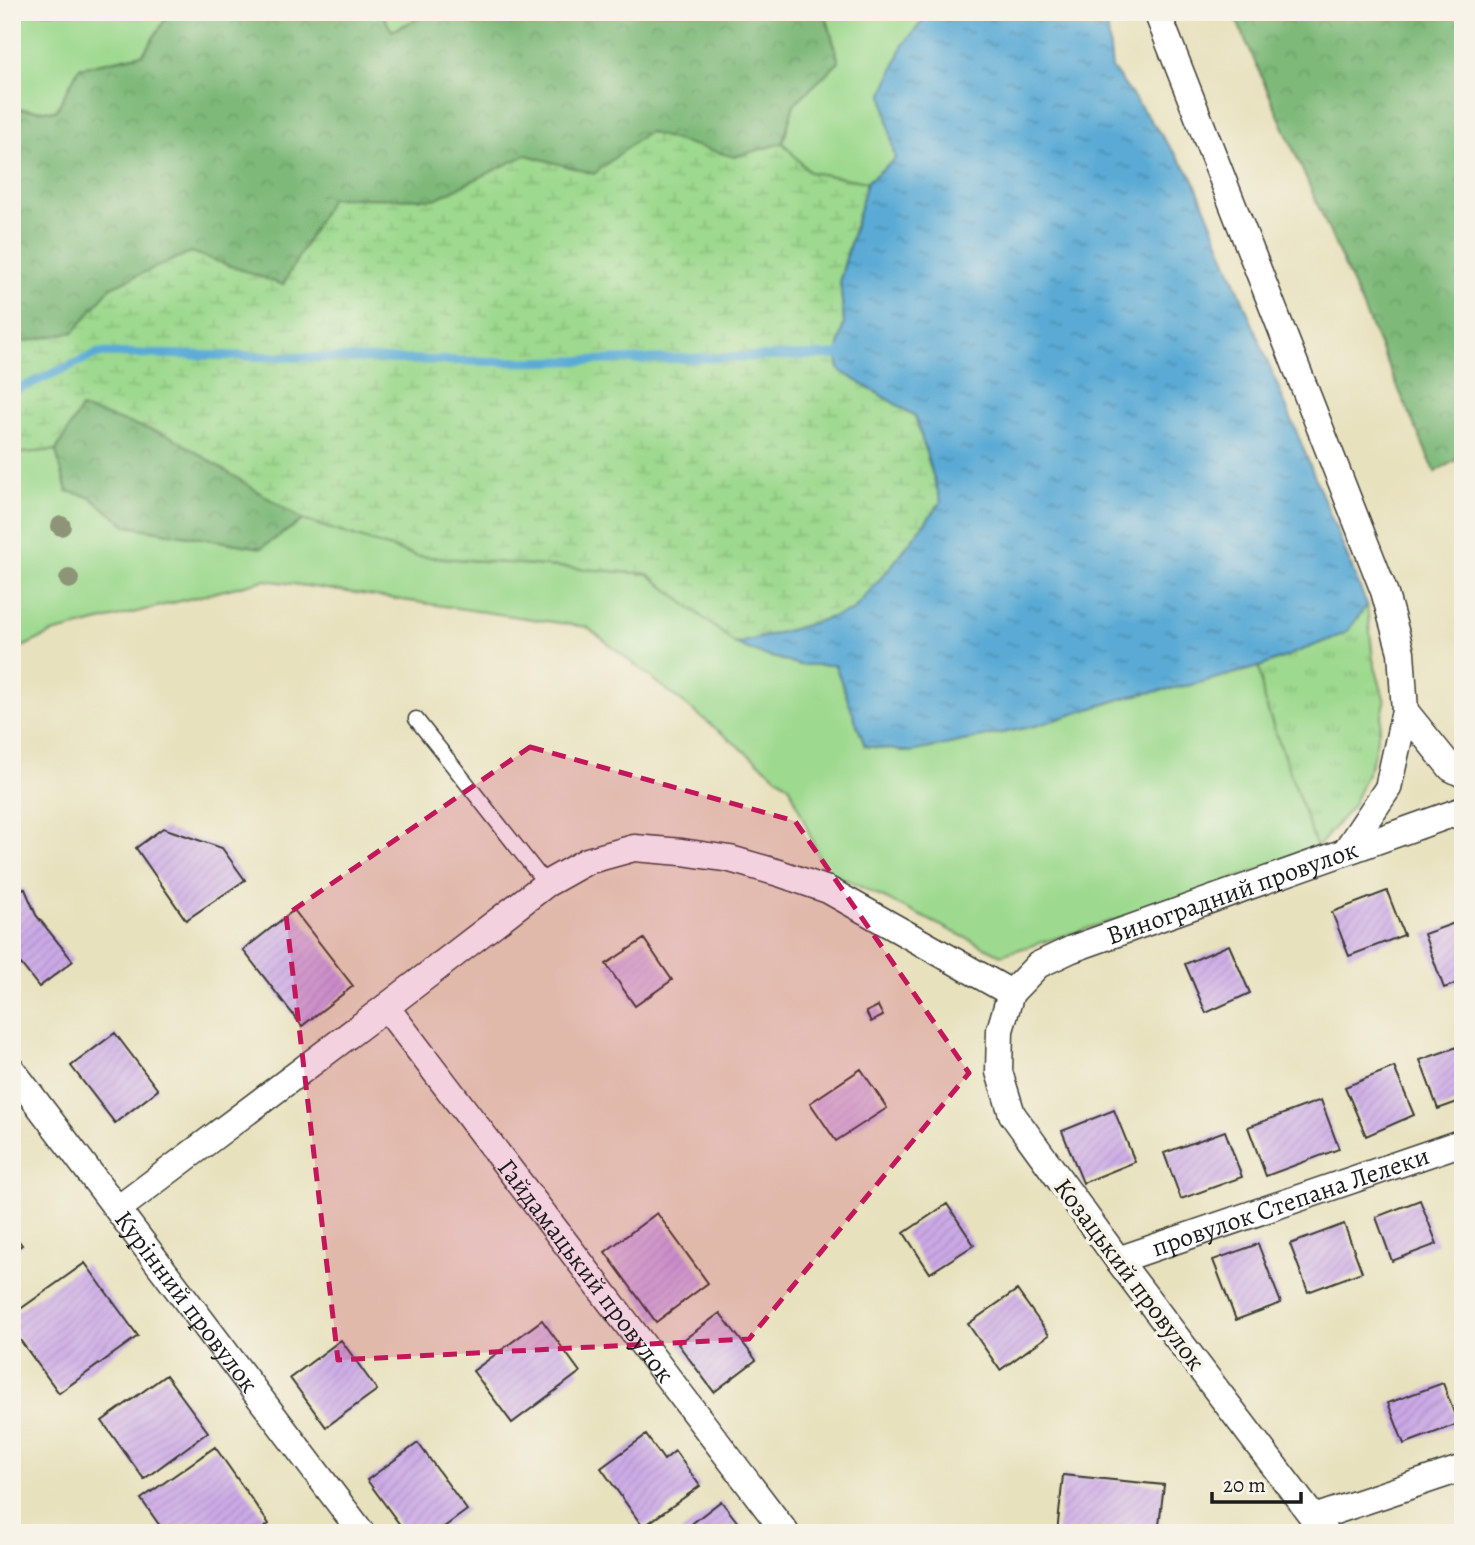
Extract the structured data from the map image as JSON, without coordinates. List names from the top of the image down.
{
  "streets": {
    "street": [
      "Виноградний провулок",
      "провулок Степана Лелеки",
      "Гайдамацький провулок",
      "Козацький провулок",
      "Курінний провулок"
    ]
  },
  "crossings": [
    ["Виноградний провулок", "Козацький провулок"],
    ["провулок Степана Лелеки", "Козацький провулок"]
  ],
  "scale_bar": "20 m"
}
